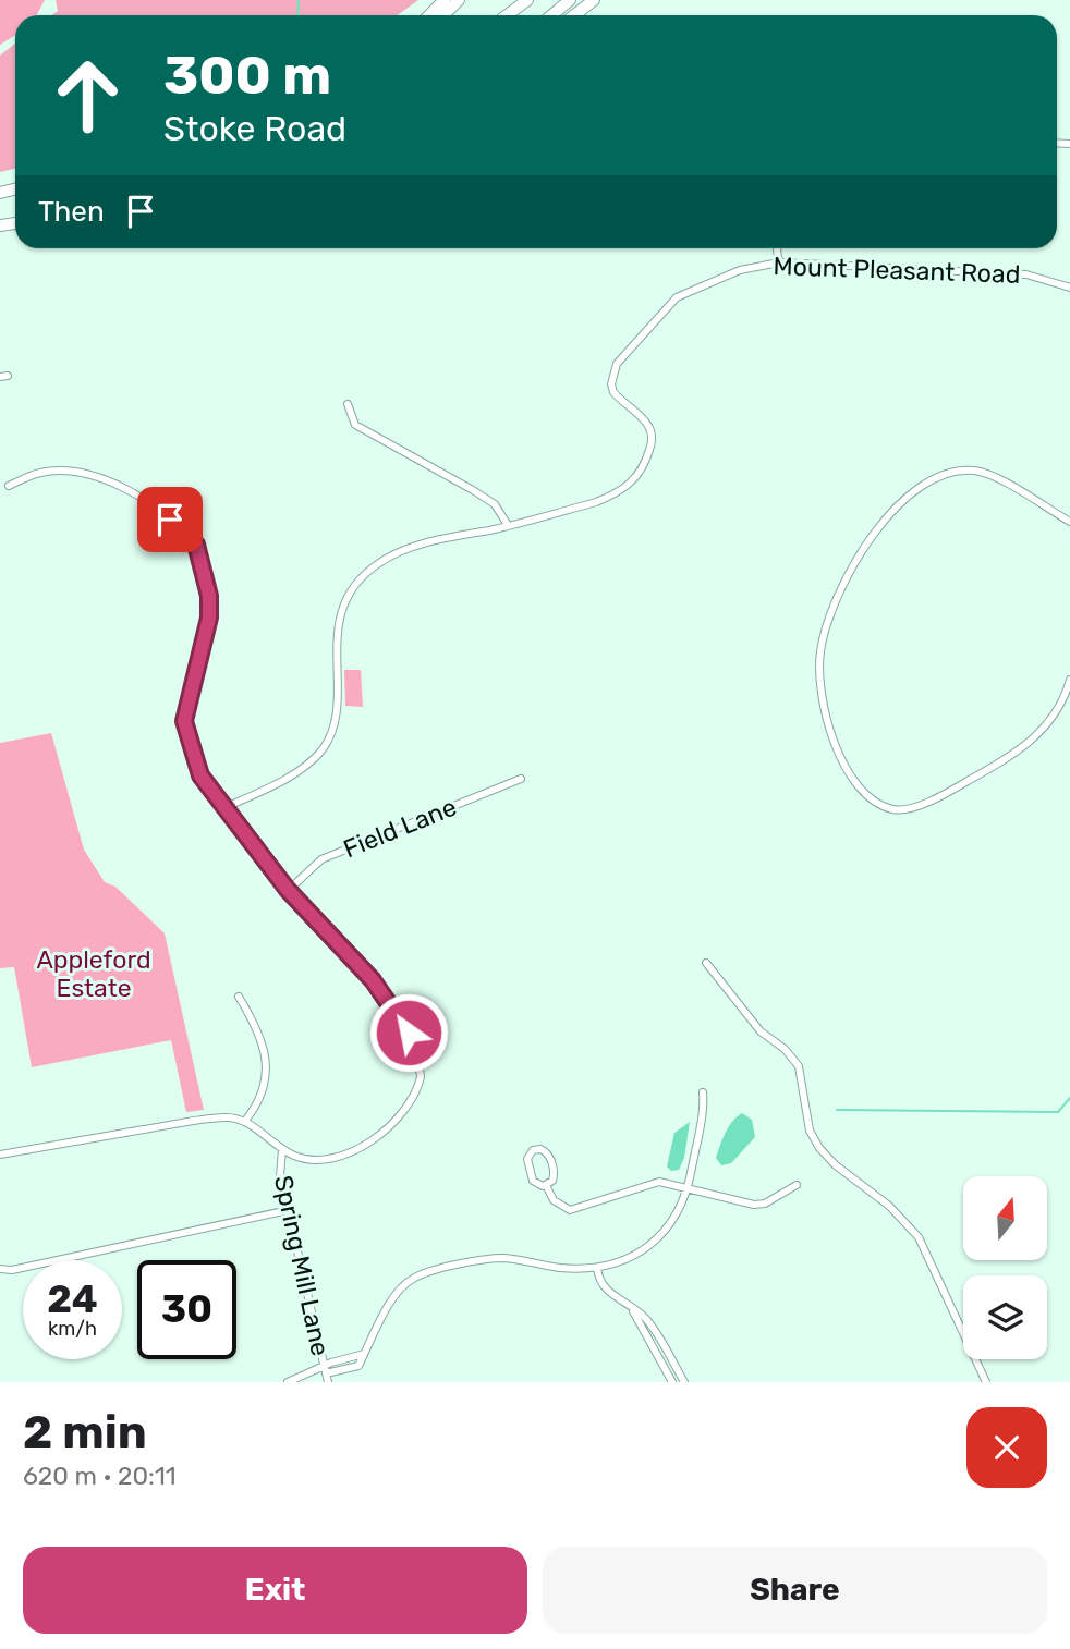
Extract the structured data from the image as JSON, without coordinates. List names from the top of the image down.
{
  "streets": {
    "street": ["Mount Pleasant Road", "Field Lane", "Spring Mill Lane"]
  },
  "parks": ["Appleford Estate"],
  "north": "top",
  "page": {
    "turn": ["300 m", "Stoke Road"],
    "then": "Then",
    "speed": "24 km/h",
    "limit": "30",
    "heading": ["2 min", "620 m · 20:11"],
    "buttons": ["Exit", "Share"]
  }
}
